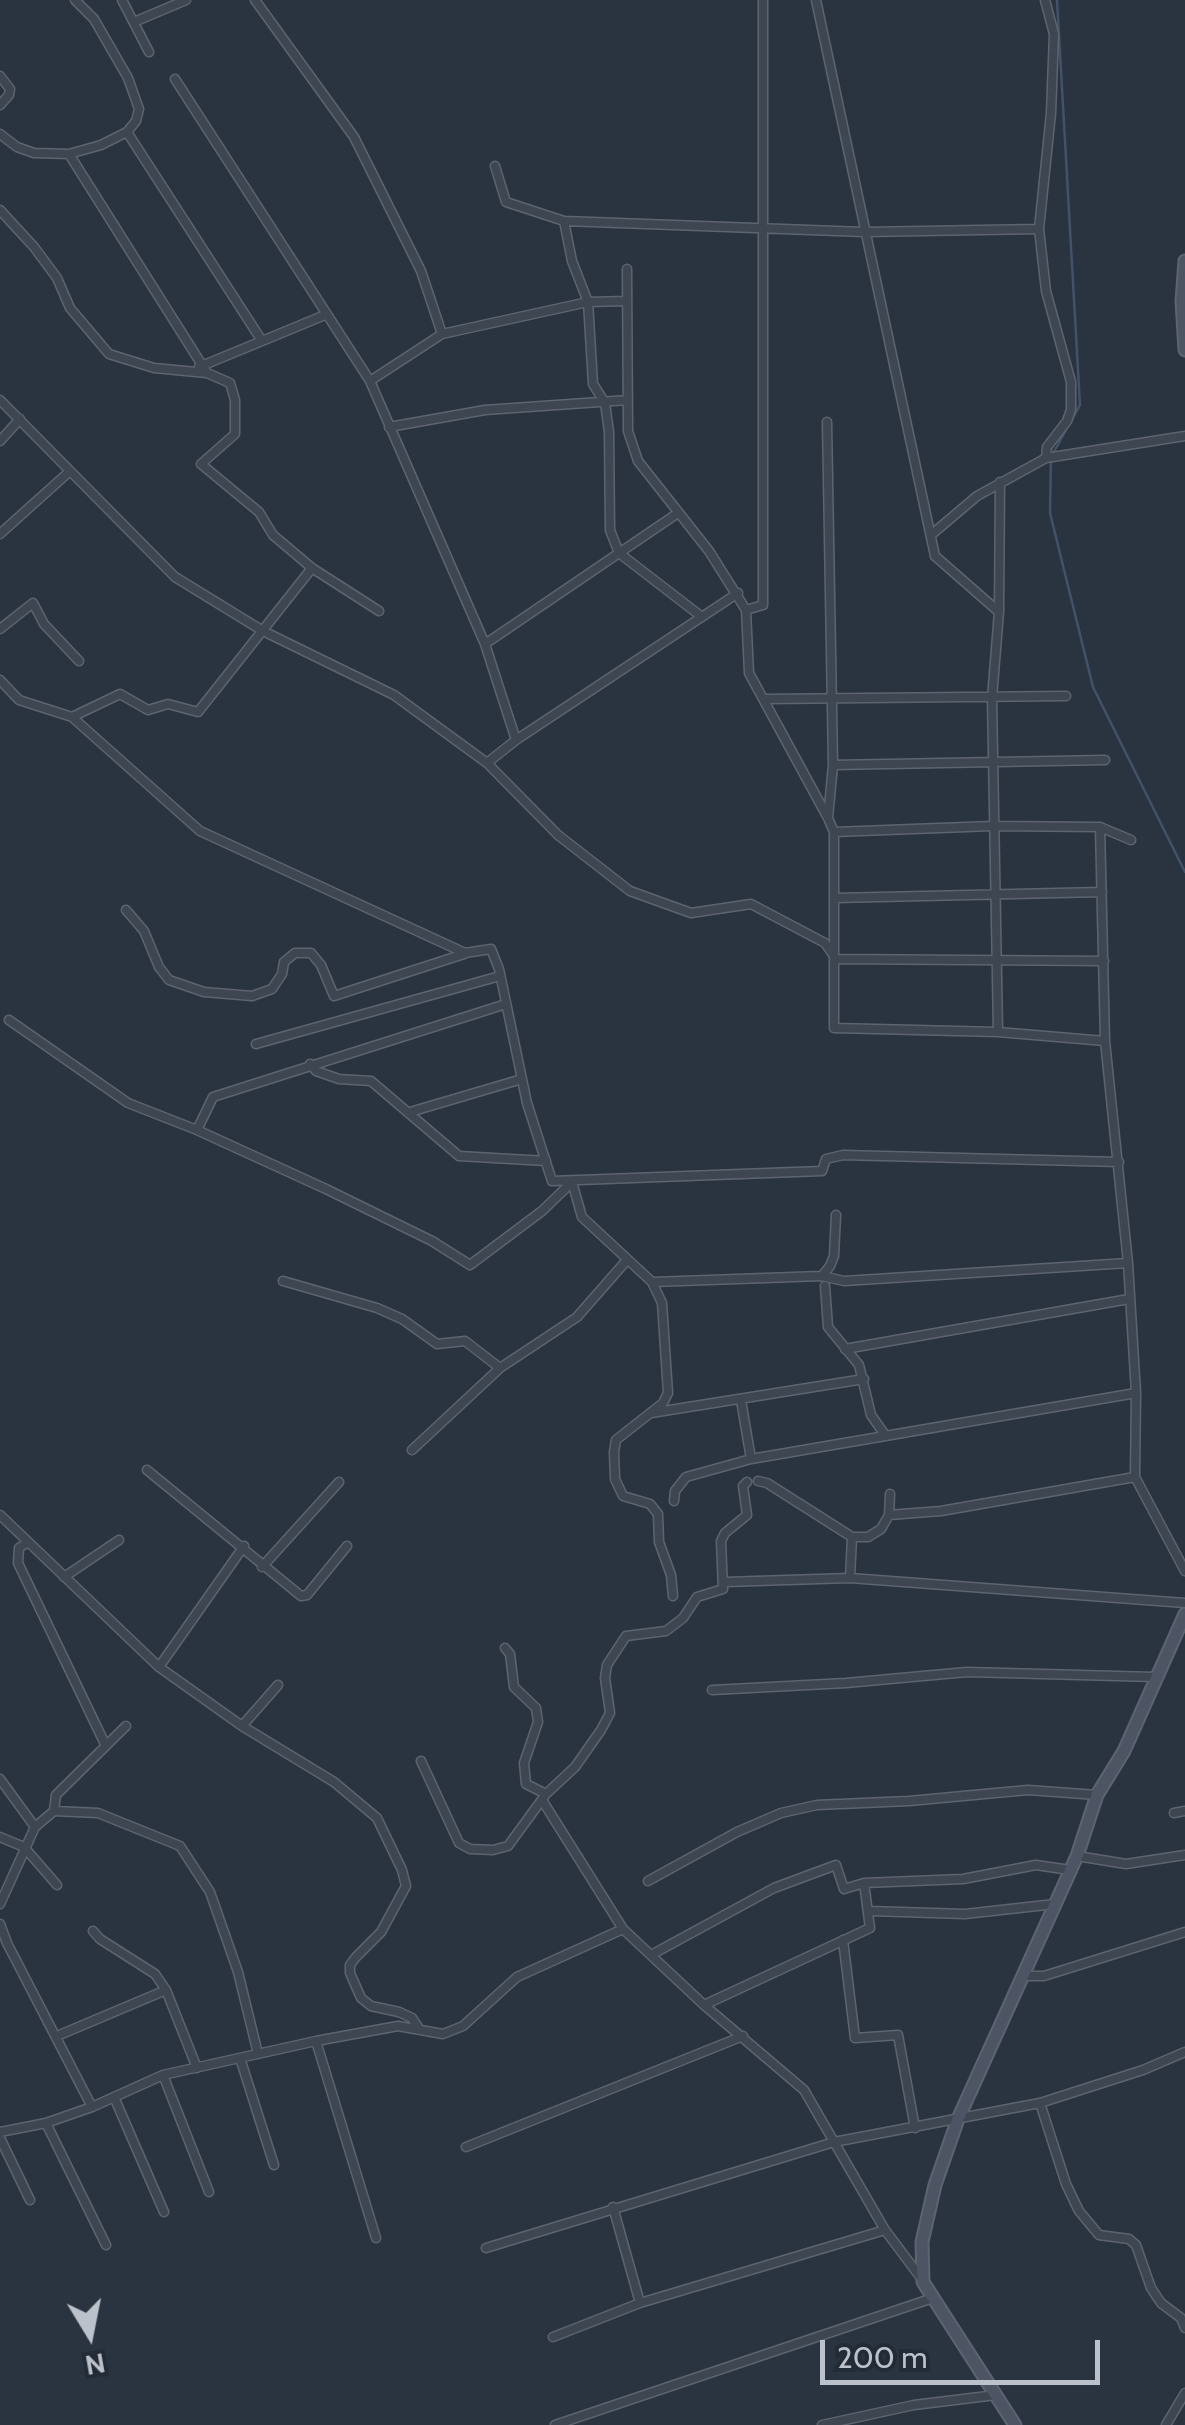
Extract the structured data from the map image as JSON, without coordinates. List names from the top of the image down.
{
  "scale_bar": "200 m",
  "north": "bottom"
}
